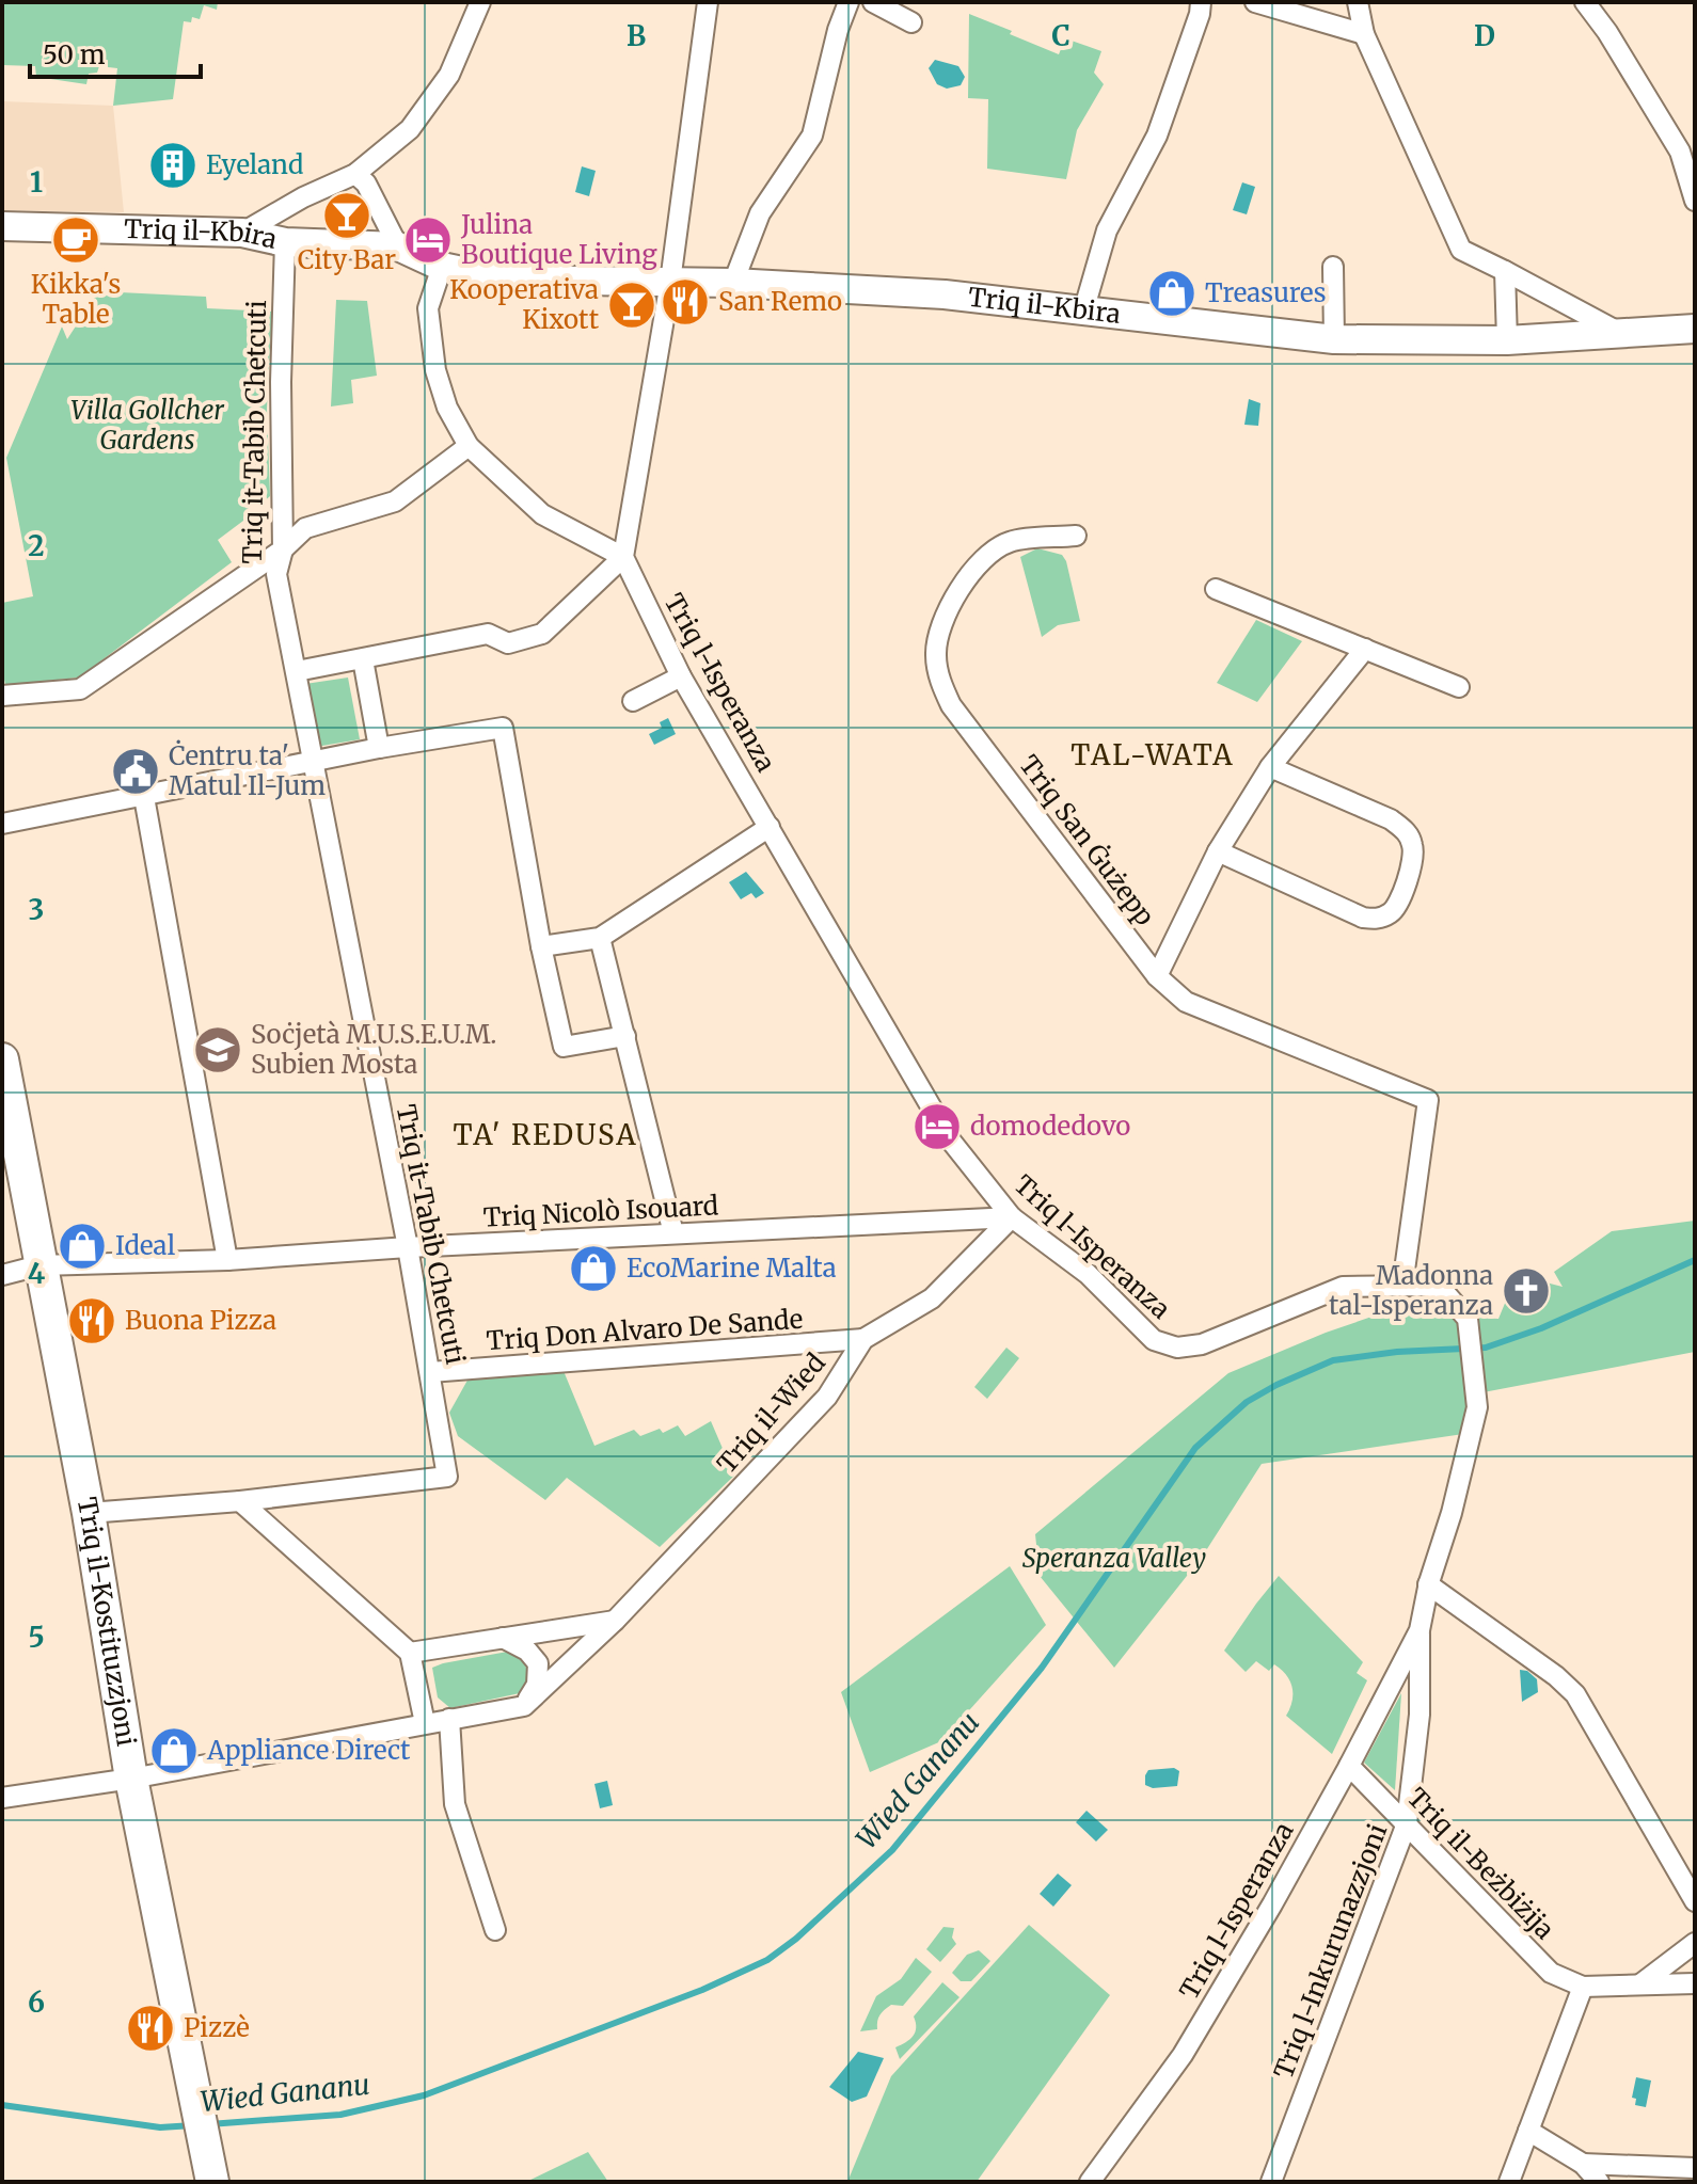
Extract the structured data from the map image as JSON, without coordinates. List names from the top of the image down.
{
  "streets": {
    "main road": ["Triq il-Kbira", "Triq il-Kostituzzjoni"],
    "street": [
      "Triq it-Tabib Chetcuti",
      "Triq l-Isperanza",
      "Triq San Ġużepp",
      "Triq Nicolò Isouard",
      "Triq Don Alvaro De Sande",
      "Triq il-Wied",
      "Triq il-Beżbiżija",
      "Triq l-Inkurunazzjoni"
    ]
  },
  "crossings": [
    ["Triq il-Kbira", "Triq it-Tabib Chetcuti"],
    ["Triq it-Tabib Chetcuti", "Triq Nicolò Isouard"],
    ["Triq it-Tabib Chetcuti", "Triq Don Alvaro De Sande"],
    ["Triq l-Isperanza", "Triq San Ġużepp"],
    ["Triq l-Isperanza", "Triq Nicolò Isouard"],
    ["Triq l-Isperanza", "Triq il-Wied"],
    ["Triq l-Isperanza", "Triq il-Beżbiżija"],
    ["Triq l-Isperanza", "Triq l-Inkurunazzjoni"],
    ["Triq Nicolò Isouard", "Triq il-Wied"],
    ["Triq Nicolò Isouard", "Triq il-Kostituzzjoni"],
    ["Triq Don Alvaro De Sande", "Triq il-Wied"],
    ["Triq il-Beżbiżija", "Triq l-Inkurunazzjoni"]
  ],
  "districts": ["TAL-WATA", "TA' REDUSA"],
  "water": ["Wied Gananu"],
  "parks": ["Villa Gollcher Gardens", "Speranza Valley"],
  "places": {
    "building": ["Eyeland"],
    "bar": ["City Bar", "Kooperativa Kixott"],
    "cafe": ["Kikka's Table"],
    "hotel": ["Julina Boutique Living", "domodedovo"],
    "shop": [
      "Treasures",
      "Ideal",
      "EcoMarine Malta",
      "Appliance Direct"
    ],
    "restaurant": ["San Remo", "Buona Pizza", "Pizzè"],
    "public building": ["Ċentru ta' Matul Il-Jum"],
    "school or university": ["Soċjetà M.U.S.E.U.M. Subien Mosta"],
    "church": ["Madonna tal-Isperanza"]
  },
  "scale_bar": "50 m",
  "grid": {
    "columns": ["B", "C", "D"],
    "rows": [
      "1",
      "2",
      "3",
      "4",
      "5",
      "6"
    ]
  }
}
